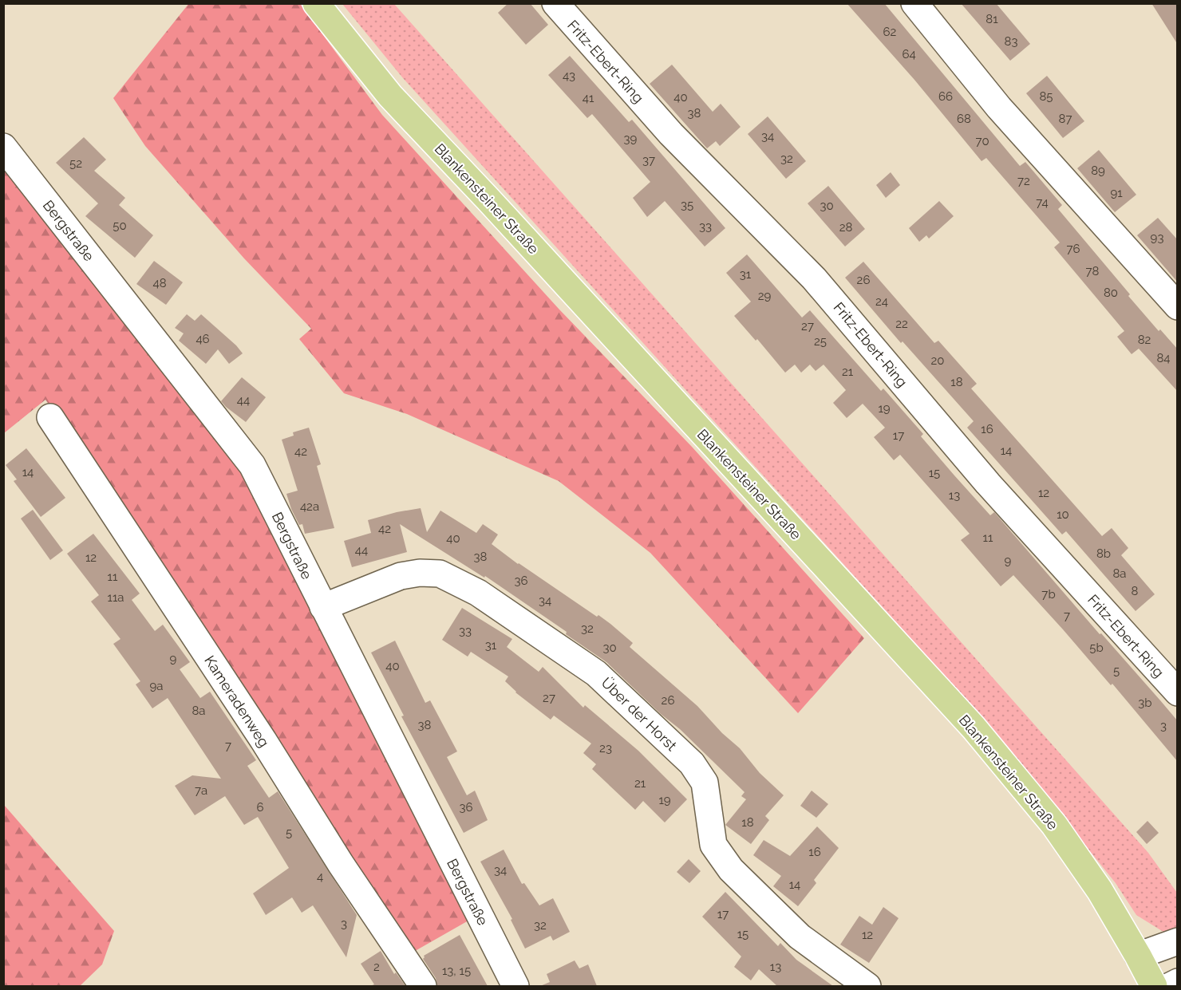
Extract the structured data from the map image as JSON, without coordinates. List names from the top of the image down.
{
  "streets": {
    "main road": ["Blankensteiner Straße"],
    "street": [
      "Fritz-Ebert-Ring",
      "Bergstraße",
      "Kameradenweg",
      "Über der Horst"
    ]
  },
  "crossings": [
    ["Bergstraße", "Über der Horst"]
  ],
  "house_numbers": [
    "81",
    "62",
    "83",
    "64",
    "43",
    "66",
    "85",
    "40",
    "41",
    "38",
    "68",
    "87",
    "34",
    "39",
    "70",
    "32",
    "37",
    "52",
    "89",
    "72",
    "91",
    "74",
    "35",
    "30",
    "50",
    "33",
    "28",
    "93",
    "76",
    "78",
    "31",
    "26",
    "48",
    "80",
    "29",
    "24",
    "22",
    "27",
    "46",
    "82",
    "25",
    "84",
    "20",
    "21",
    "18",
    "44",
    "19",
    "16",
    "17",
    "14",
    "42",
    "14",
    "15",
    "12",
    "13",
    "42a",
    "10",
    "42",
    "11",
    "40",
    "44",
    "8b",
    "38",
    "12",
    "9",
    "8a",
    "11",
    "36",
    "8",
    "7b",
    "11a",
    "34",
    "7",
    "32",
    "33",
    "31",
    "30",
    "5b",
    "9",
    "40",
    "5",
    "9a",
    "27",
    "26",
    "3b",
    "8a",
    "38",
    "3",
    "7",
    "23",
    "21",
    "7a",
    "19",
    "6",
    "36",
    "18",
    "5",
    "16",
    "34",
    "4",
    "14",
    "17",
    "3",
    "32",
    "15",
    "12",
    "2",
    "13",
    "13, 15"
  ]
}
